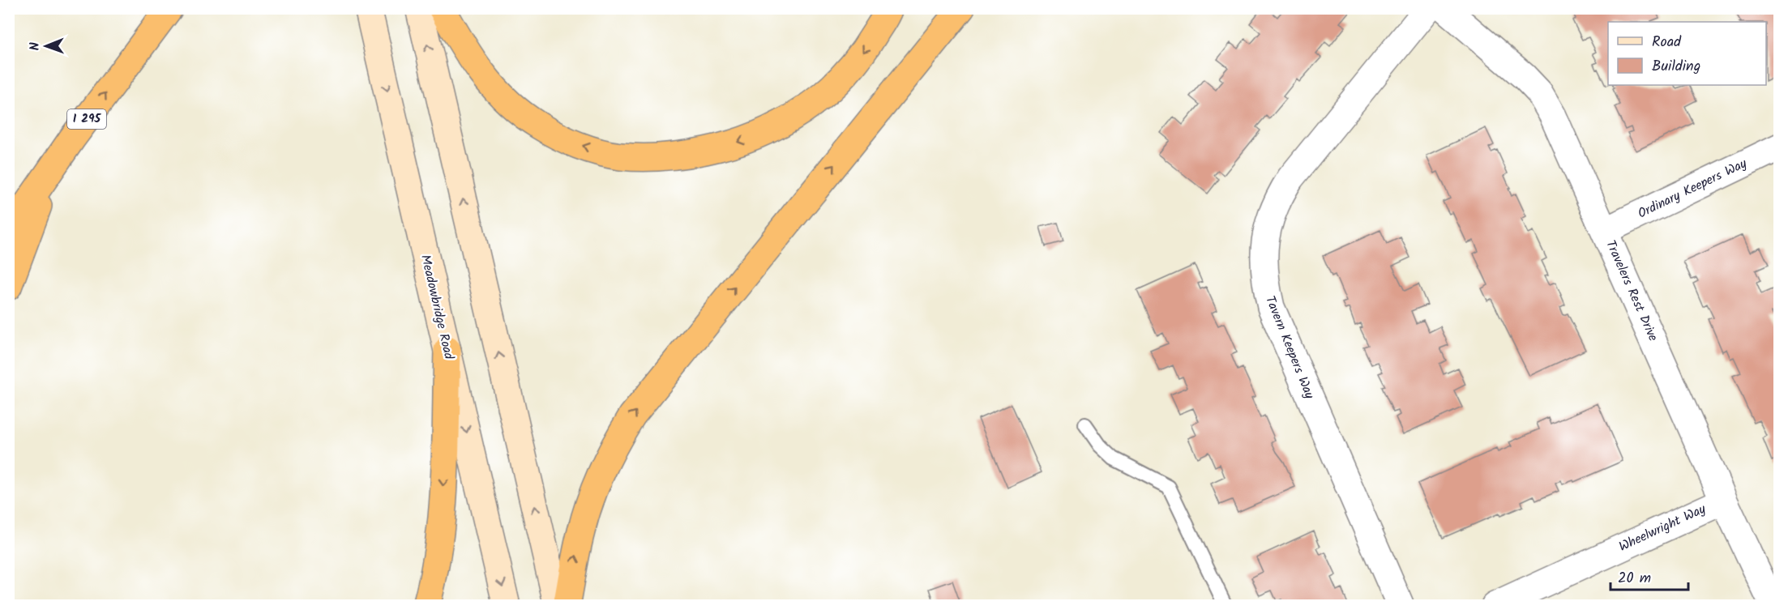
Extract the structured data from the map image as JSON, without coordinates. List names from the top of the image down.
{
  "streets": {
    "highway": ["I 295"],
    "main road": ["Meadowbridge Road"],
    "street": [
      "Ordinary Keepers Way",
      "Travelers Rest Drive",
      "Tavern Keepers Way",
      "Wheelwright Way"
    ]
  },
  "crossings": [
    ["Ordinary Keepers Way", "Travelers Rest Drive"],
    ["Travelers Rest Drive", "Wheelwright Way"]
  ],
  "legend": ["Road", "Building"],
  "scale_bar": "20 m",
  "north": "left"
}
